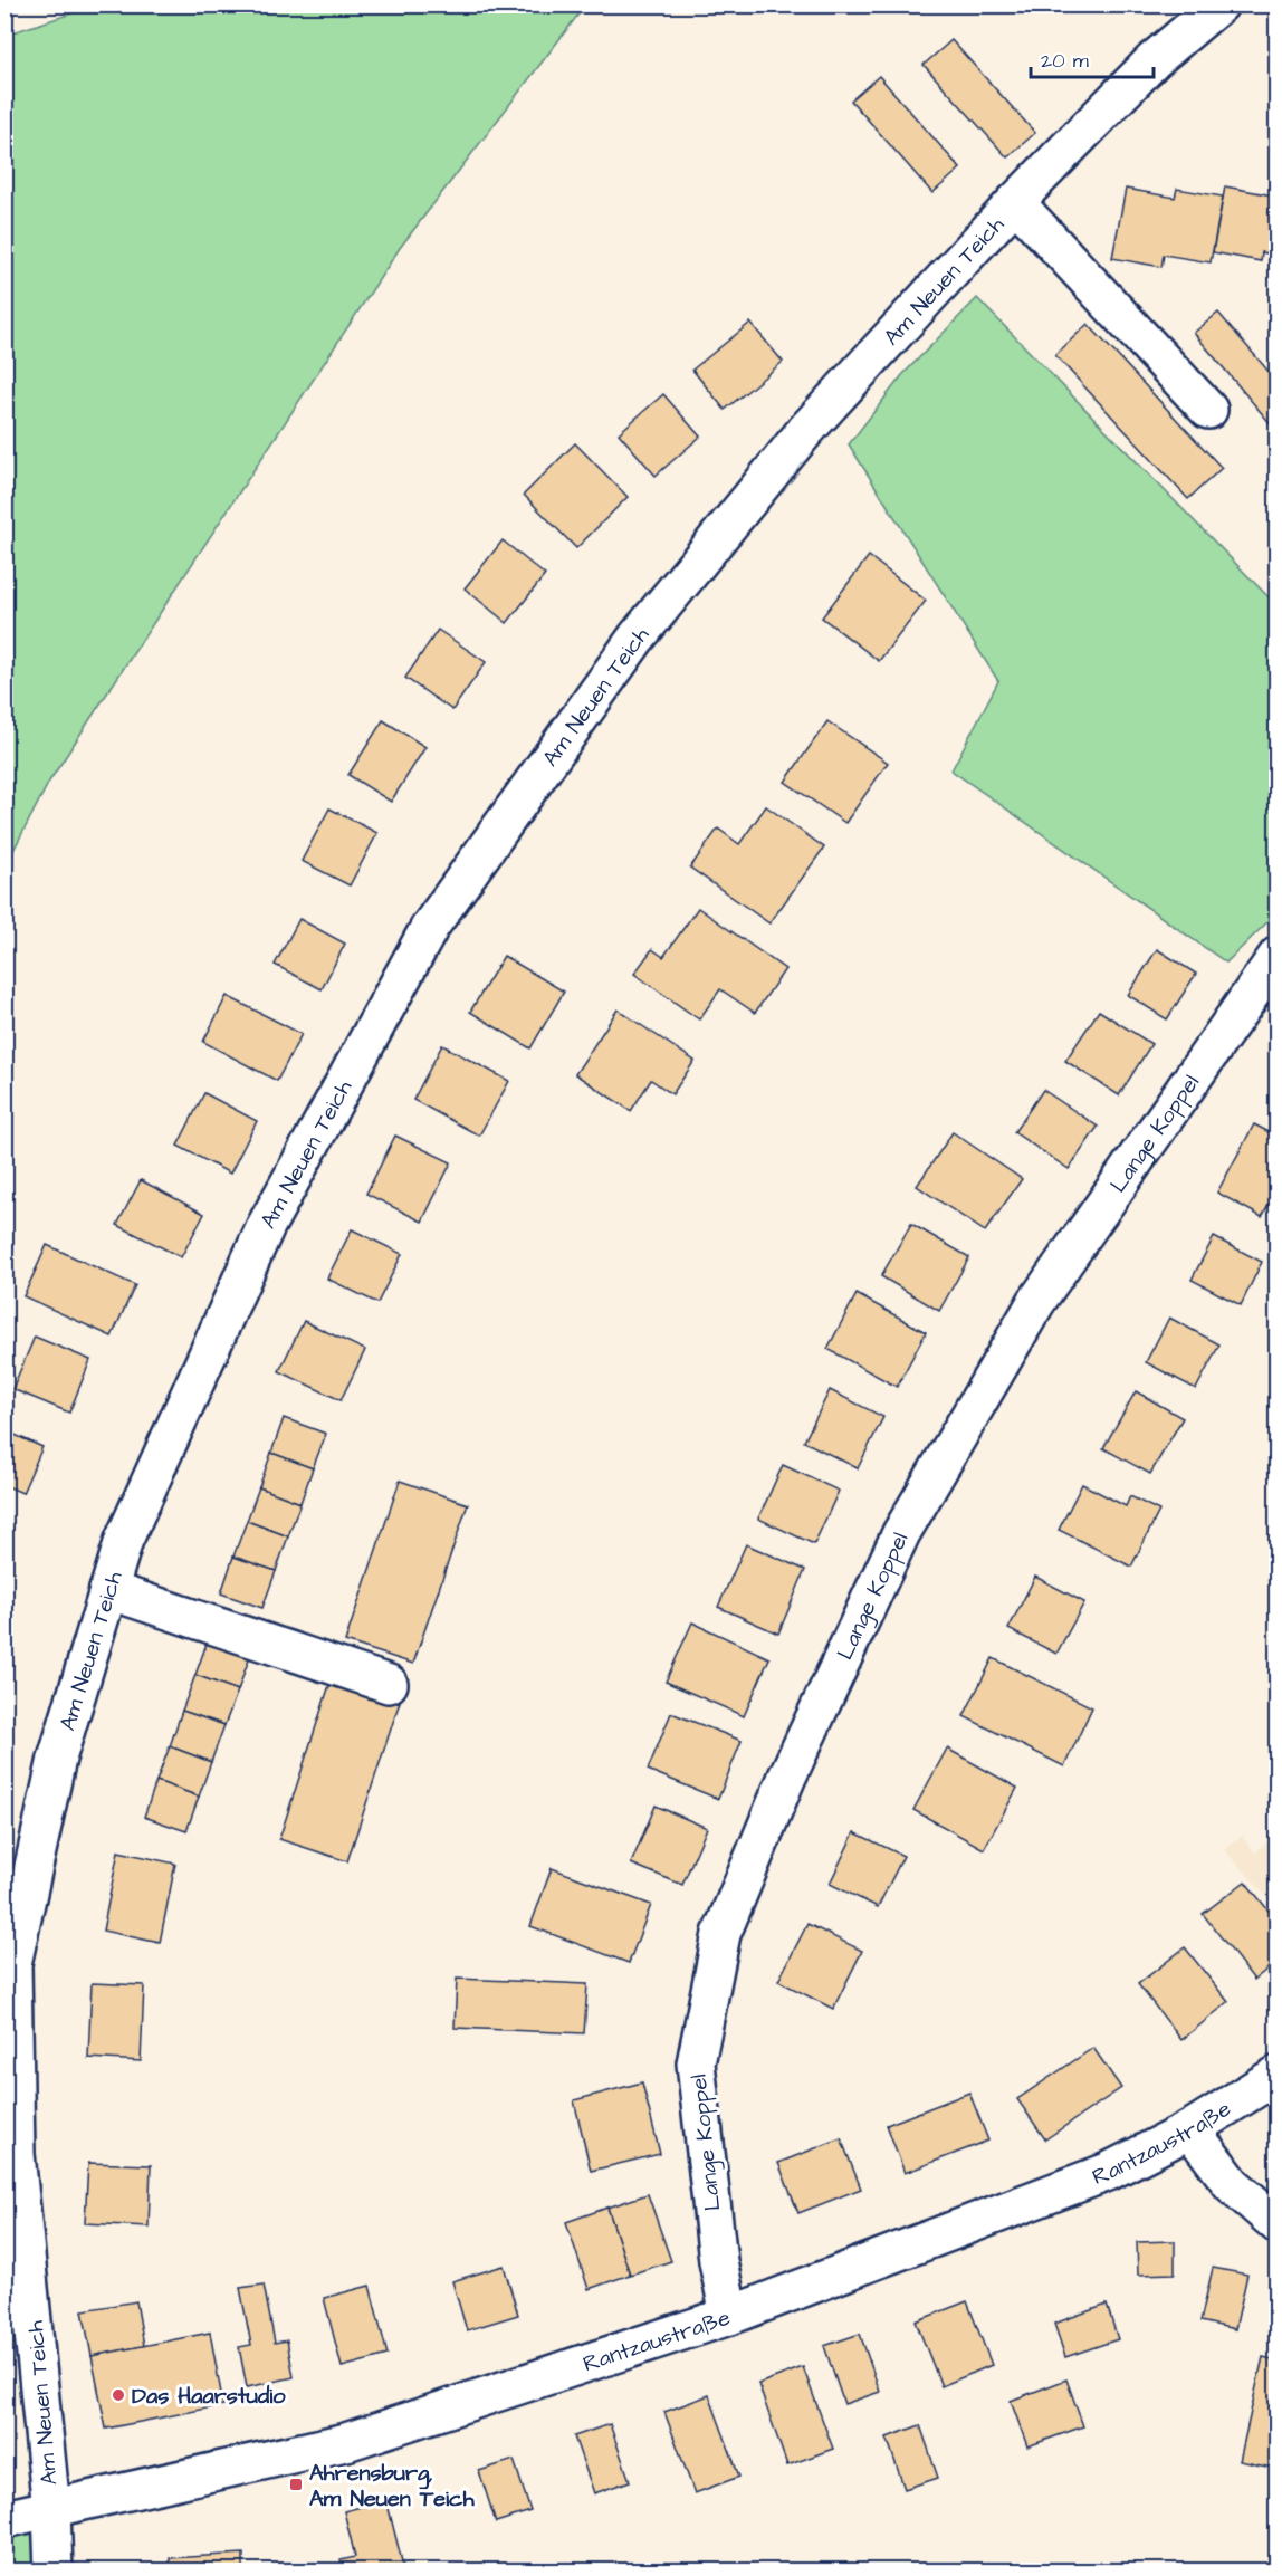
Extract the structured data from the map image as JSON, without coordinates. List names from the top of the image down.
{
  "streets": {
    "street": ["Am Neuen Teich", "Lange Koppel", "Rantzaustraße"]
  },
  "crossings": [
    ["Am Neuen Teich", "Rantzaustraße"],
    ["Lange Koppel", "Rantzaustraße"]
  ],
  "places": {
    "other": ["Das Haarstudio"],
    "transit": ["Ahrensburg, Am Neuen Teich"]
  },
  "scale_bar": "20 m"
}
